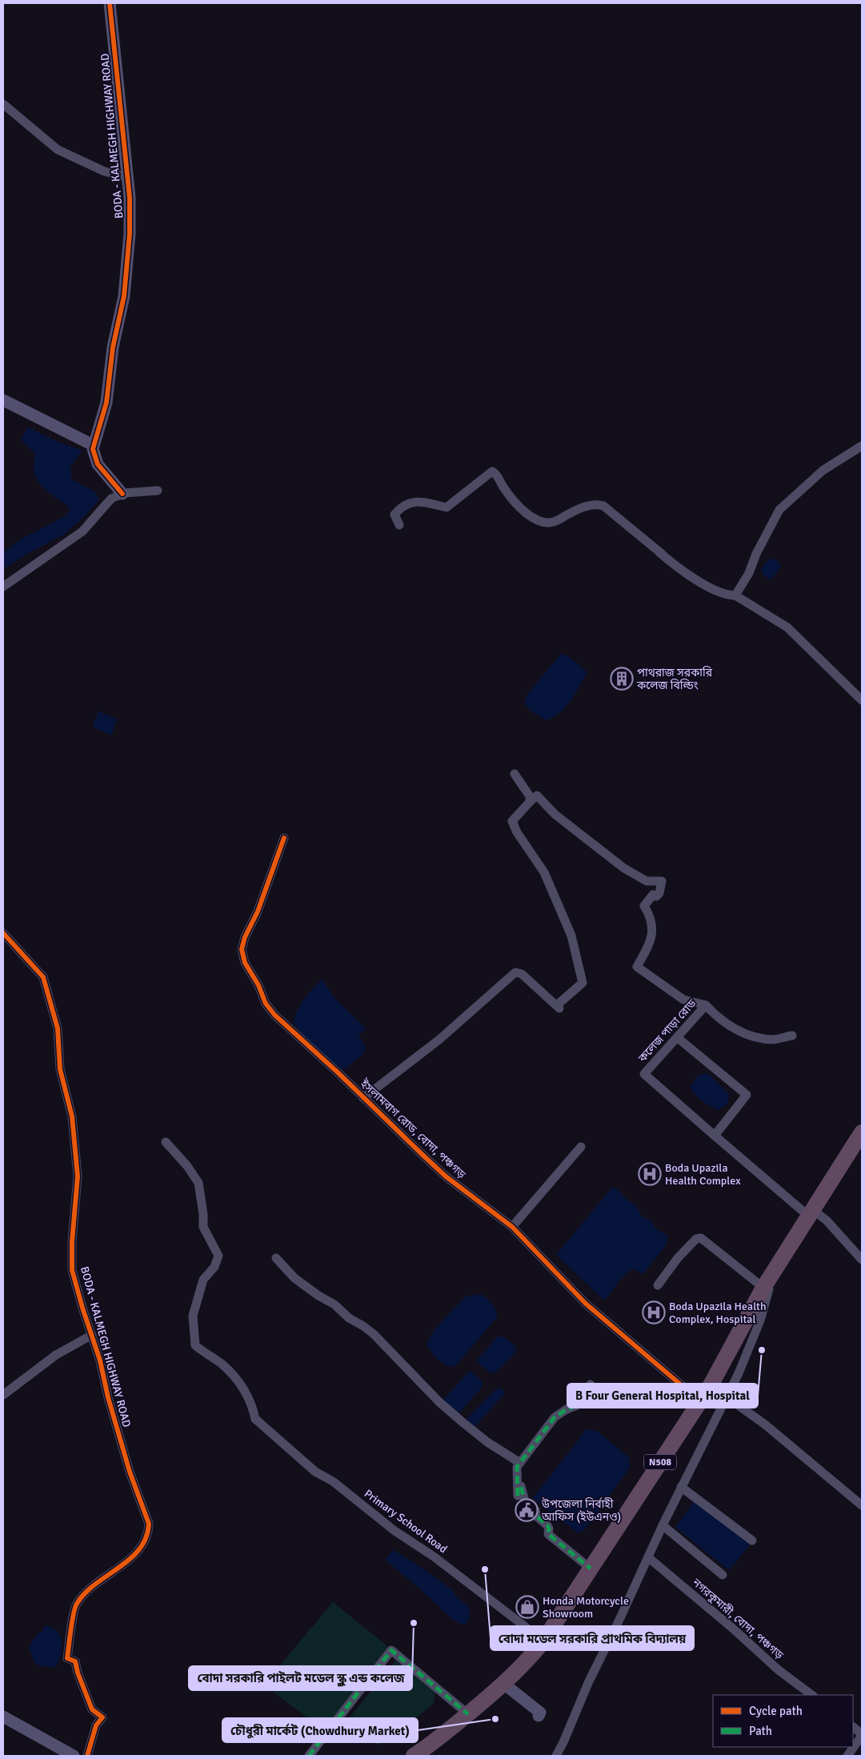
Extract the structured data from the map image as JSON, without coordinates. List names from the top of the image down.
{
  "streets": {
    "highway": ["N508"],
    "street": [
      "BODA - KALMEGH HIGHWAY ROAD",
      "কলেজ পাড়া রোড",
      "ইসলামবাগ রোড, বোদা, পঞ্চগড়",
      "Primary School Road",
      "নগরকুমারী, বোদা, পঞ্চগড়"
    ]
  },
  "crossings": [
    ["কলেজ পাড়া রোড", "N508"],
    ["ইসলামবাগ রোড, বোদা, পঞ্চগড়", "N508"],
    ["N508", "Primary School Road"]
  ],
  "places": {
    "building": ["পাথরাজ সরকারি কলেজ বিল্ডিং"],
    "hospital": ["Boda Upazila Health Complex", "Boda Upazila Health Complex, Hospital"],
    "other": [
      "B Four General Hospital, Hospital",
      "বোদা মডেল সরকারি প্রাথমিক বিদ্যালয়",
      "বোদা সরকারি পাইলট মডেল স্কুল এন্ড কলেজ",
      "চৌধুরী মার্কেট (Chowdhury Market)"
    ],
    "public building": ["উপজেলা নির্বাহী আফিস (ইউএনও)"],
    "shop": ["Honda Motorcycle Showroom"]
  },
  "legend": ["Cycle path", "Path"]
}
